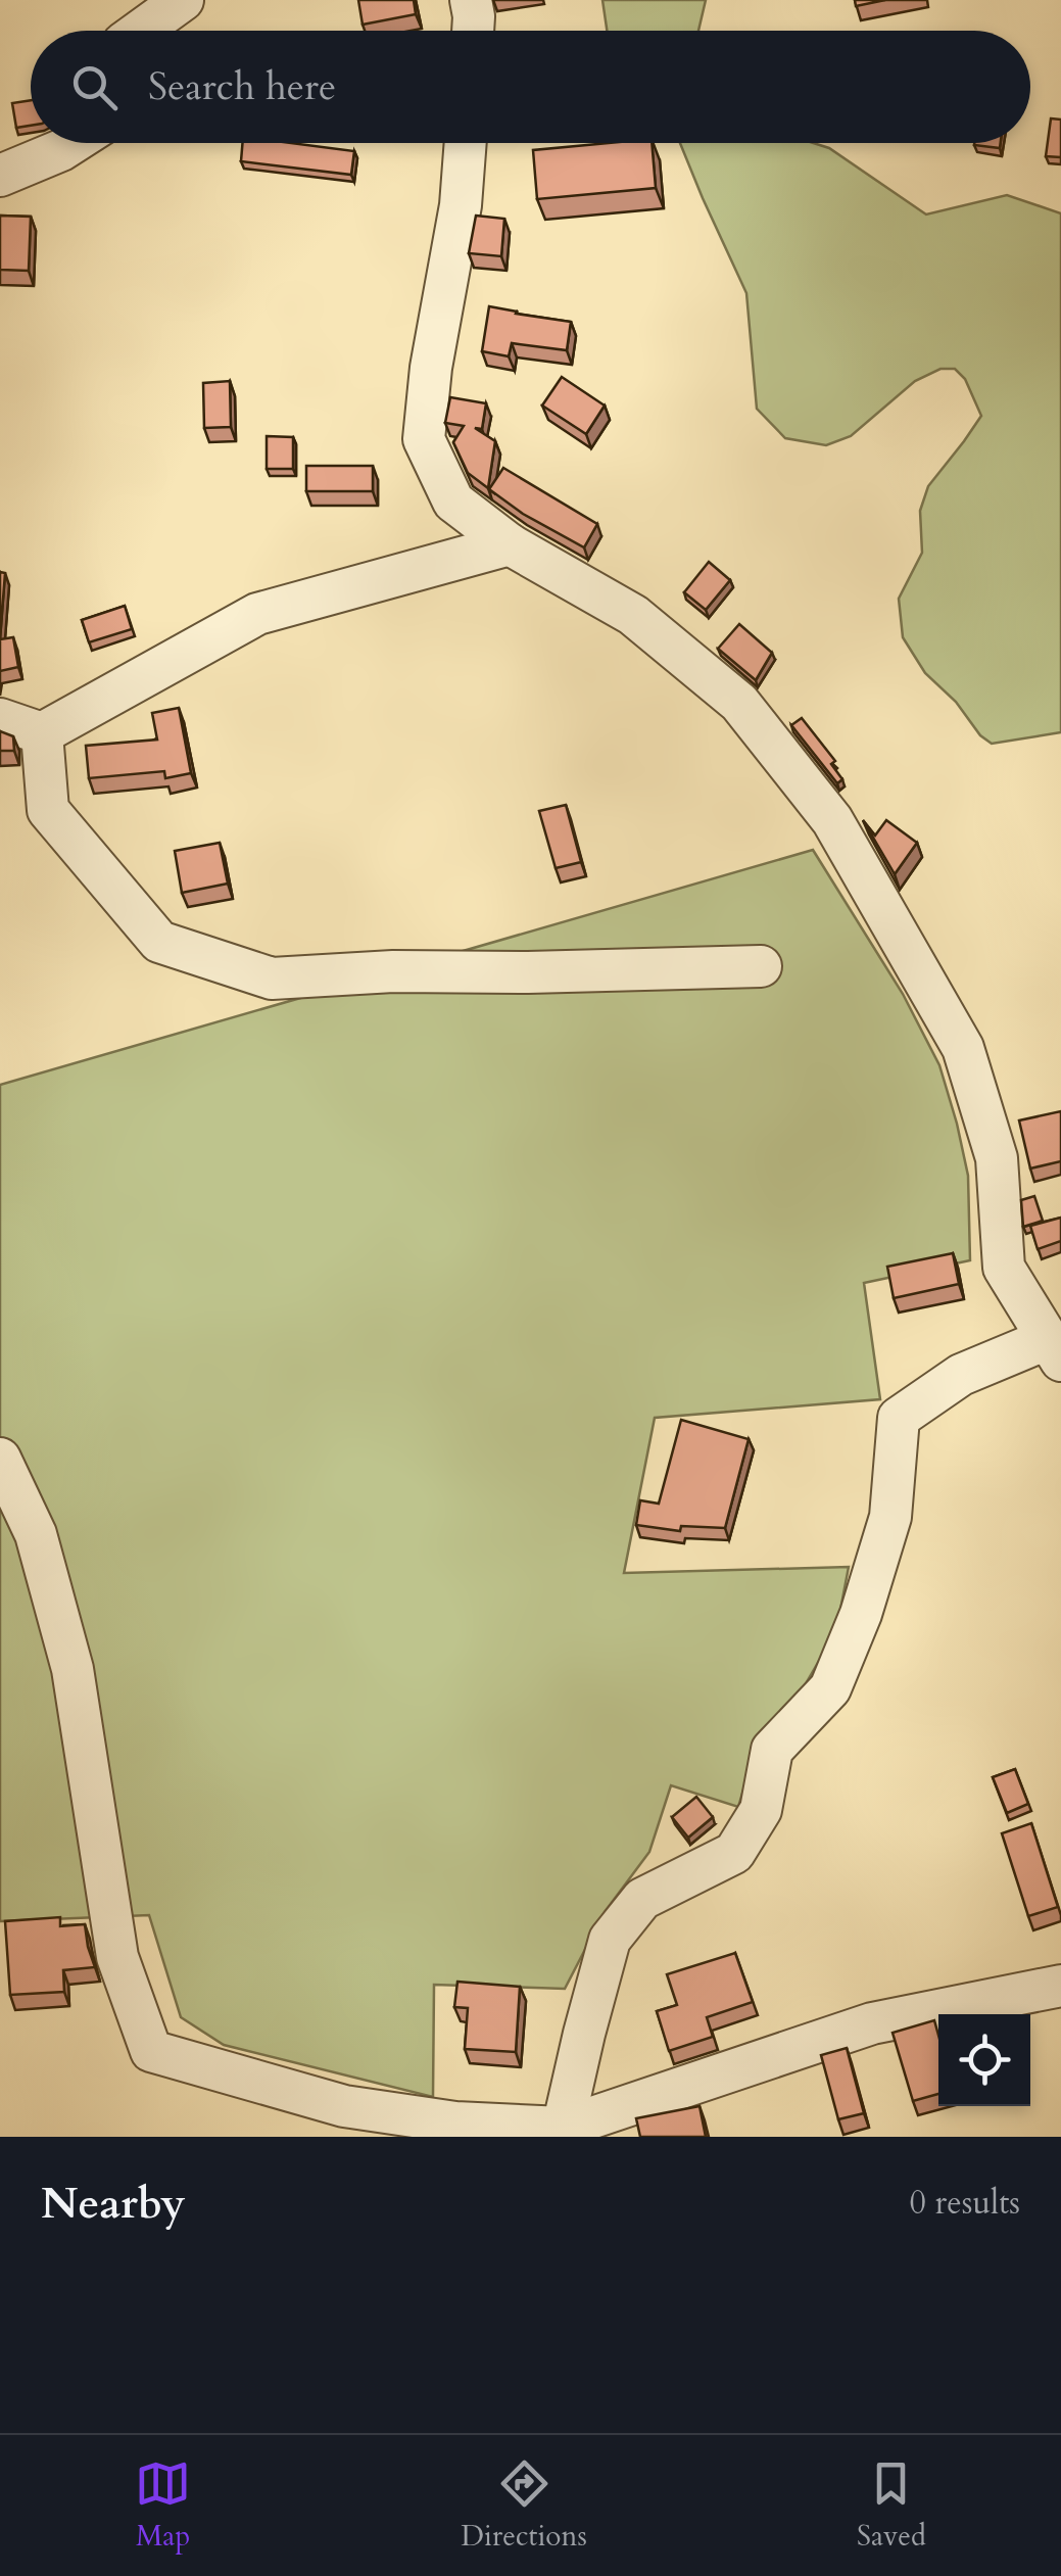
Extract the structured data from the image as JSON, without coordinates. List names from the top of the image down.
{
  "page": {
    "search": "Search here",
    "heading": ["Nearby", "0 results"],
    "nav": ["Map", "Directions", "Saved"]
  }
}
